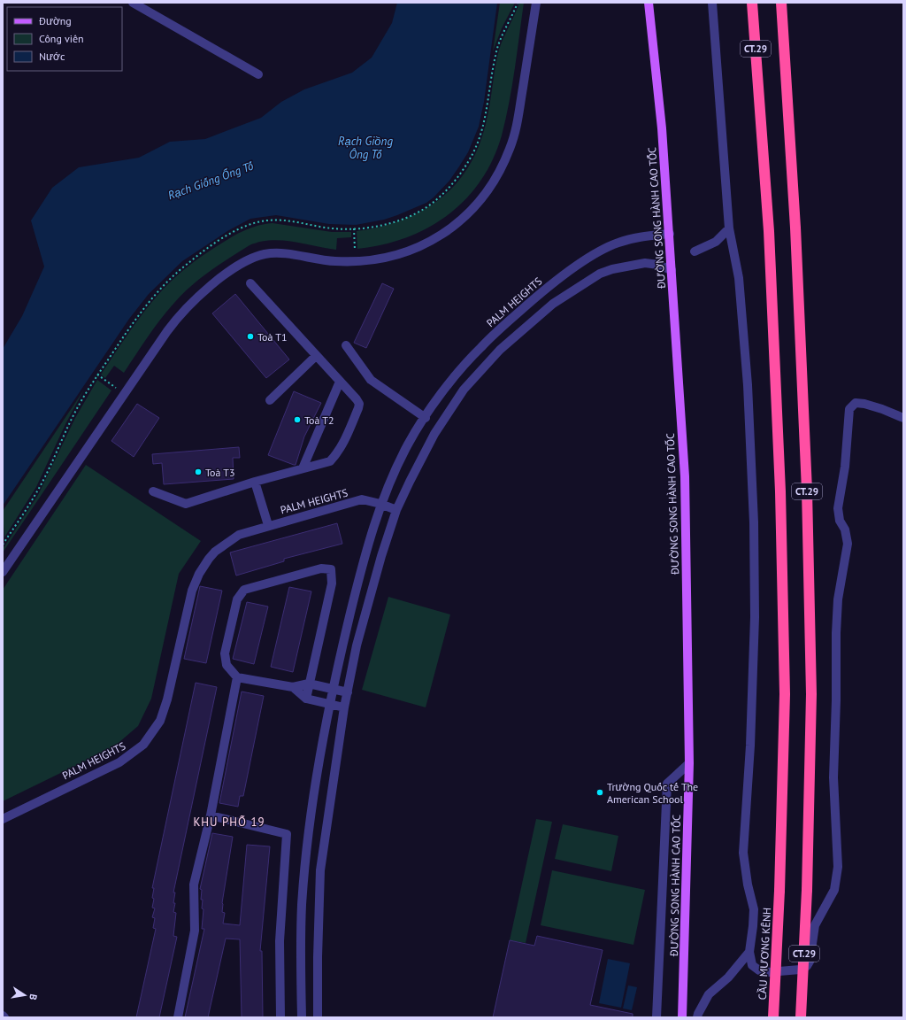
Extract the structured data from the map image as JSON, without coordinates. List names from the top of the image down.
{
  "streets": {
    "highway": ["CT.29", "CẦU MƯƠNG KÊNH"],
    "main road": ["ĐƯỜNG SONG HÀNH CAO TỐC"],
    "street": ["PALM HEIGHTS"]
  },
  "crossings": [
    ["ĐƯỜNG SONG HÀNH CAO TỐC", "PALM HEIGHTS"]
  ],
  "districts": ["KHU PHỐ 19"],
  "water": ["Rạch Giồng Ông Tố", "Rạch Giống Ống Tố"],
  "places": [
    "Toà T1",
    "Toà T2",
    "Toà T3",
    "Trường Quốc tế The American School"
  ],
  "legend": ["Đường", "Công viên", "Nước"],
  "north": "right"
}
